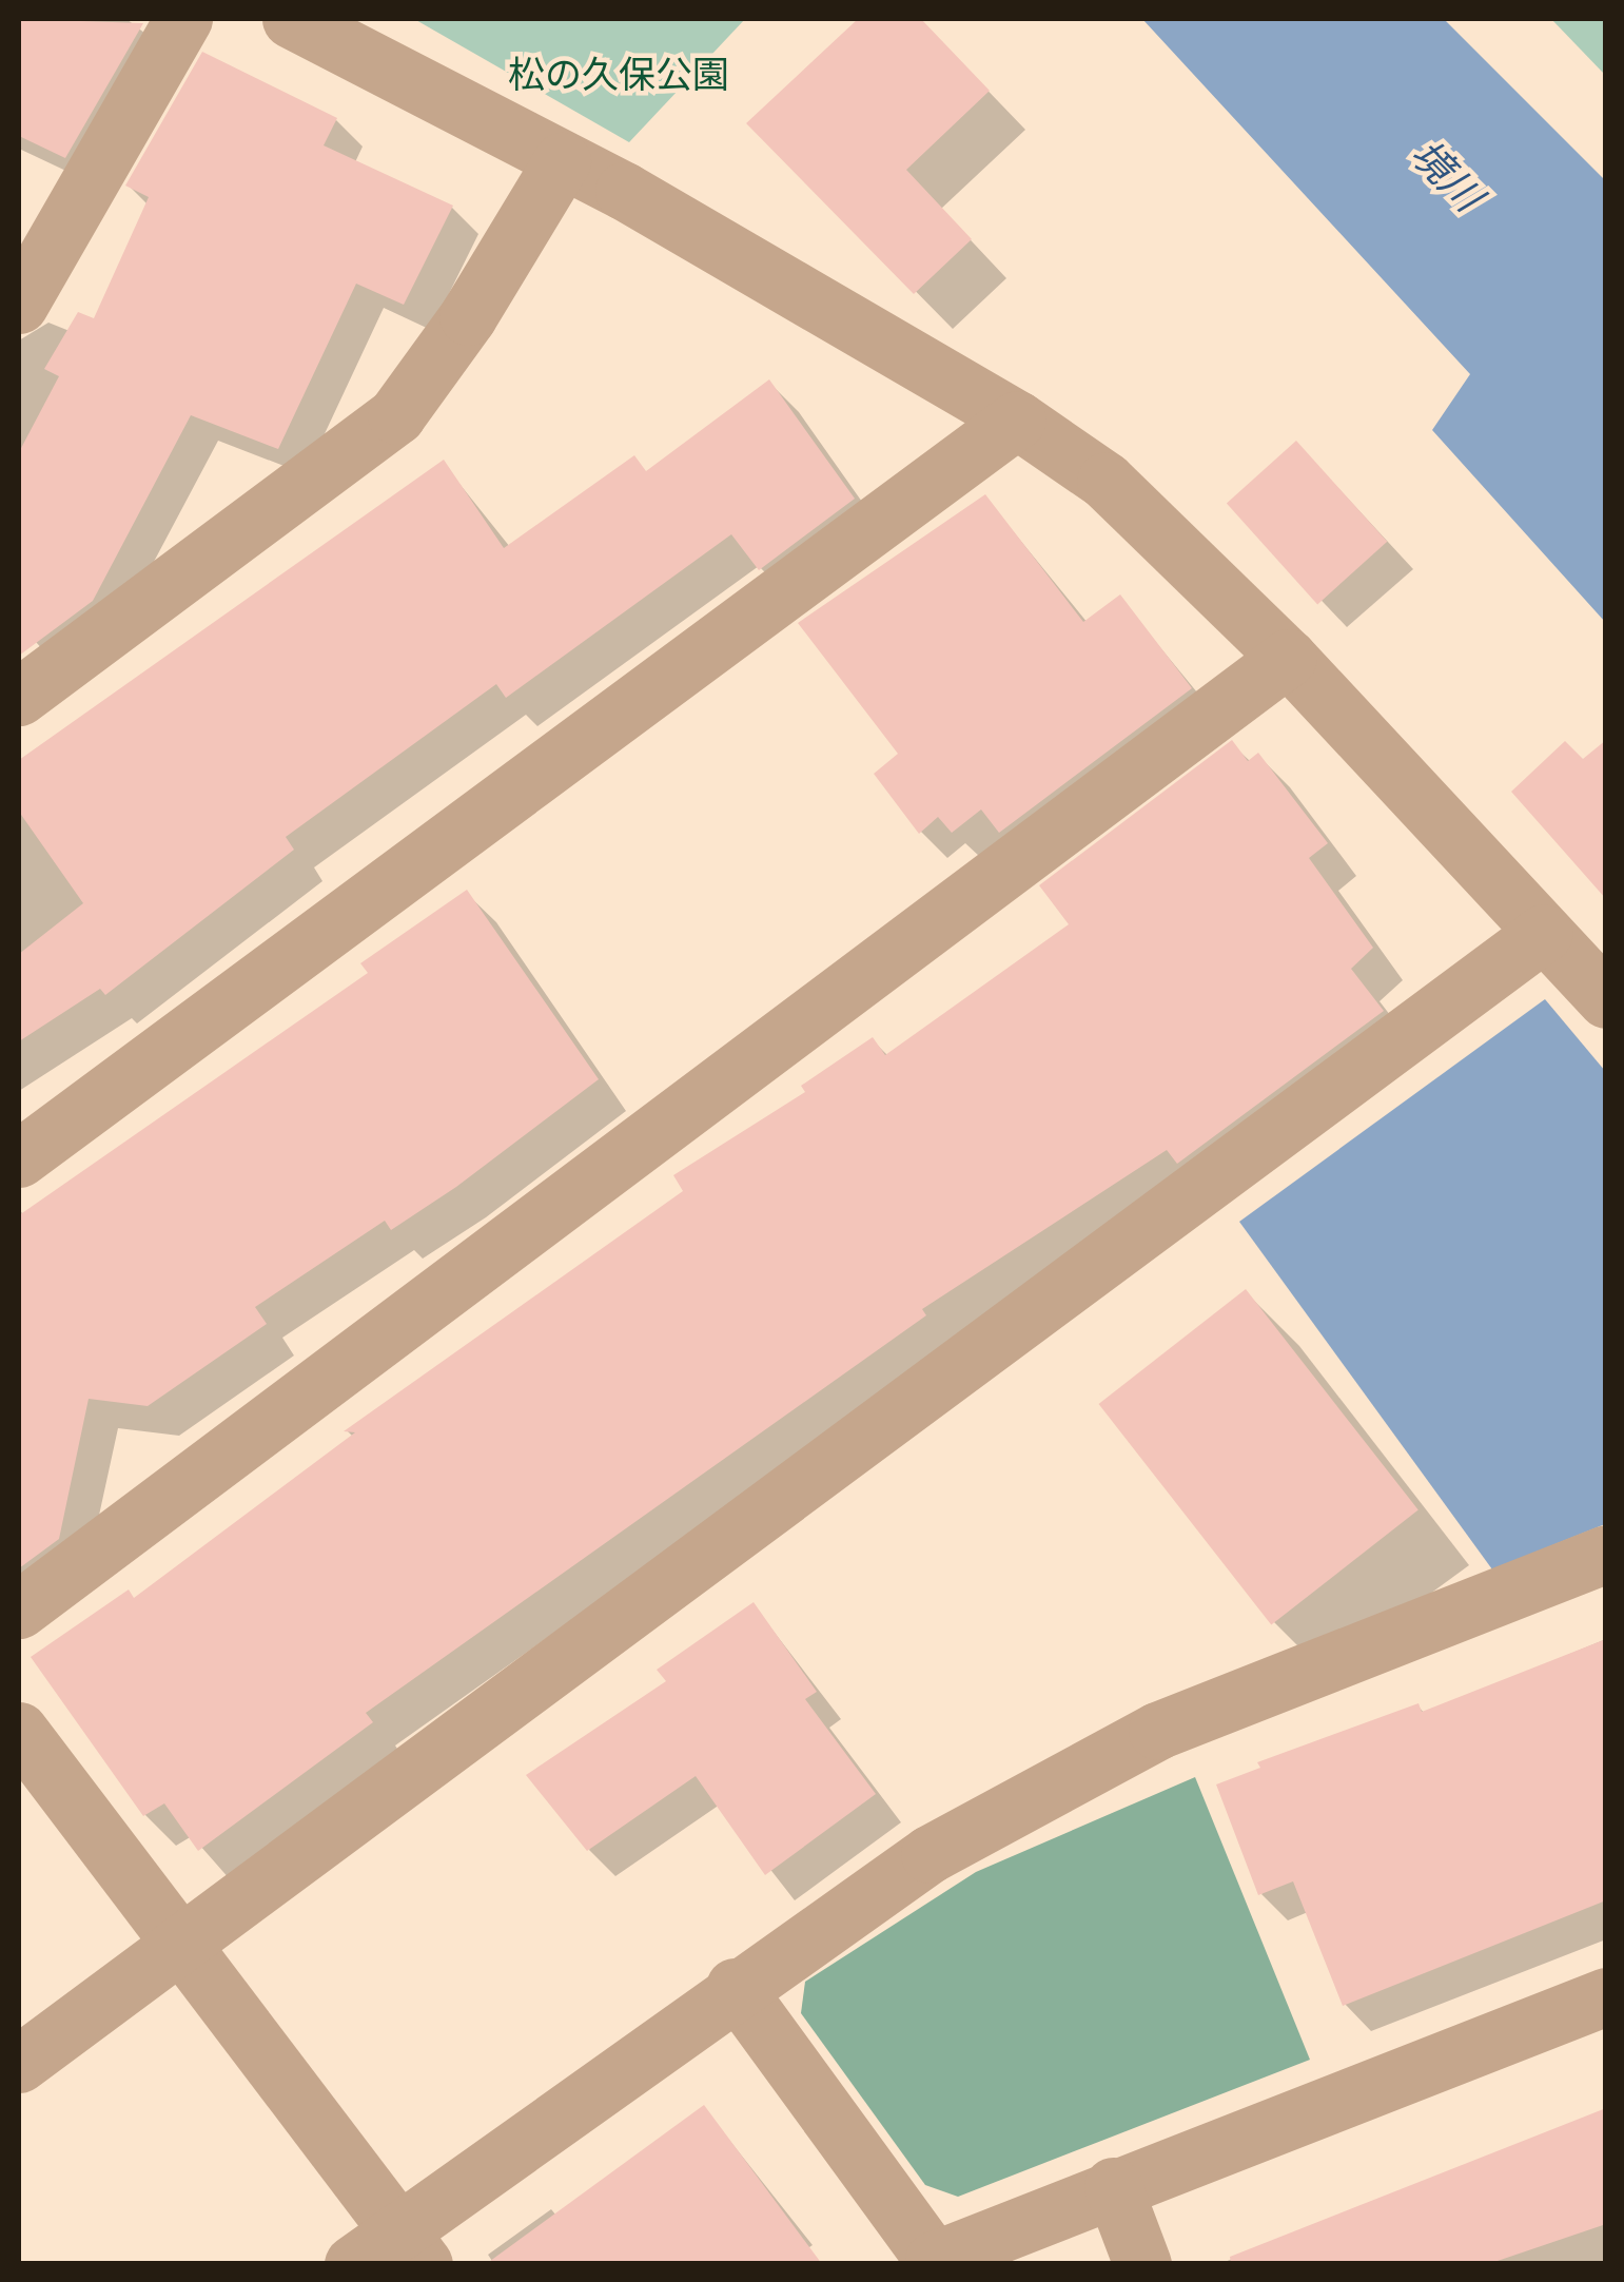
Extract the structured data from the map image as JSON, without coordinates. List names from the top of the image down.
{
  "water": ["境川"],
  "parks": ["松の久保公園"]
}
